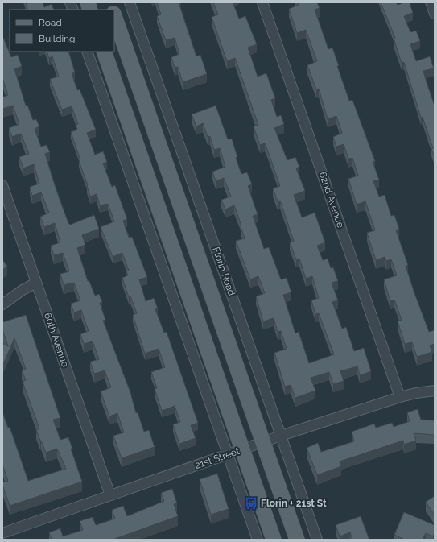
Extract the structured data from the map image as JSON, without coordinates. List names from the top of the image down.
{
  "streets": {
    "main road": ["Florin Road"],
    "street": ["62nd Avenue", "60th Avenue", "21st Street"]
  },
  "crossings": [
    ["62nd Avenue", "21st Street"],
    ["Florin Road", "21st Street"],
    ["60th Avenue", "21st Street"]
  ],
  "places": {
    "bus stop": ["Florin + 21st St"]
  },
  "legend": ["Road", "Building"]
}
